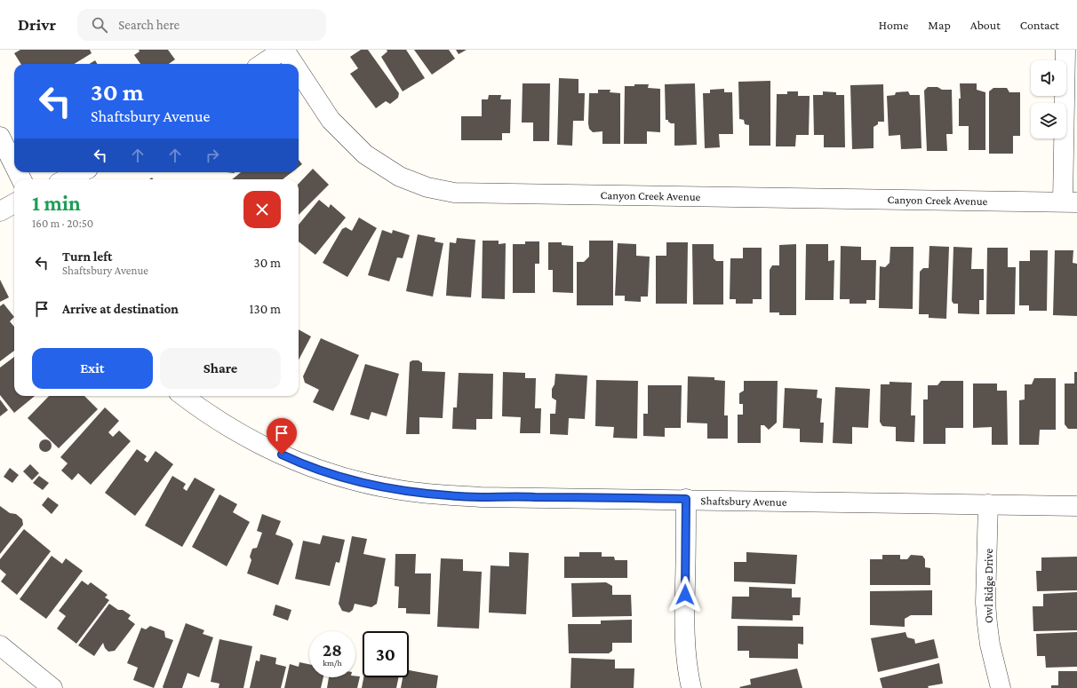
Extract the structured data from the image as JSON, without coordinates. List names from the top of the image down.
{
  "streets": {
    "street": ["Canyon Creek Avenue", "Shaftsbury Avenue", "Owl Ridge Drive"]
  },
  "crossings": [
    ["Shaftsbury Avenue", "Owl Ridge Drive"]
  ],
  "page": {
    "header": "Drivr",
    "search": "Search here",
    "nav": [
      "Home",
      "Map",
      "About",
      "Contact"
    ],
    "turn": ["30 m", "Shaftsbury Avenue"],
    "heading": ["1 min", "160 m · 20:50"],
    "list": [
      {
        "name": "Turn left",
        "note": "Shaftsbury Avenue",
        "value": "30 m"
      },
      {
        "name": "Arrive at destination",
        "value": "130 m"
      }
    ],
    "buttons": ["Exit", "Share"],
    "speed": "28 km/h",
    "limit": "30"
  }
}
